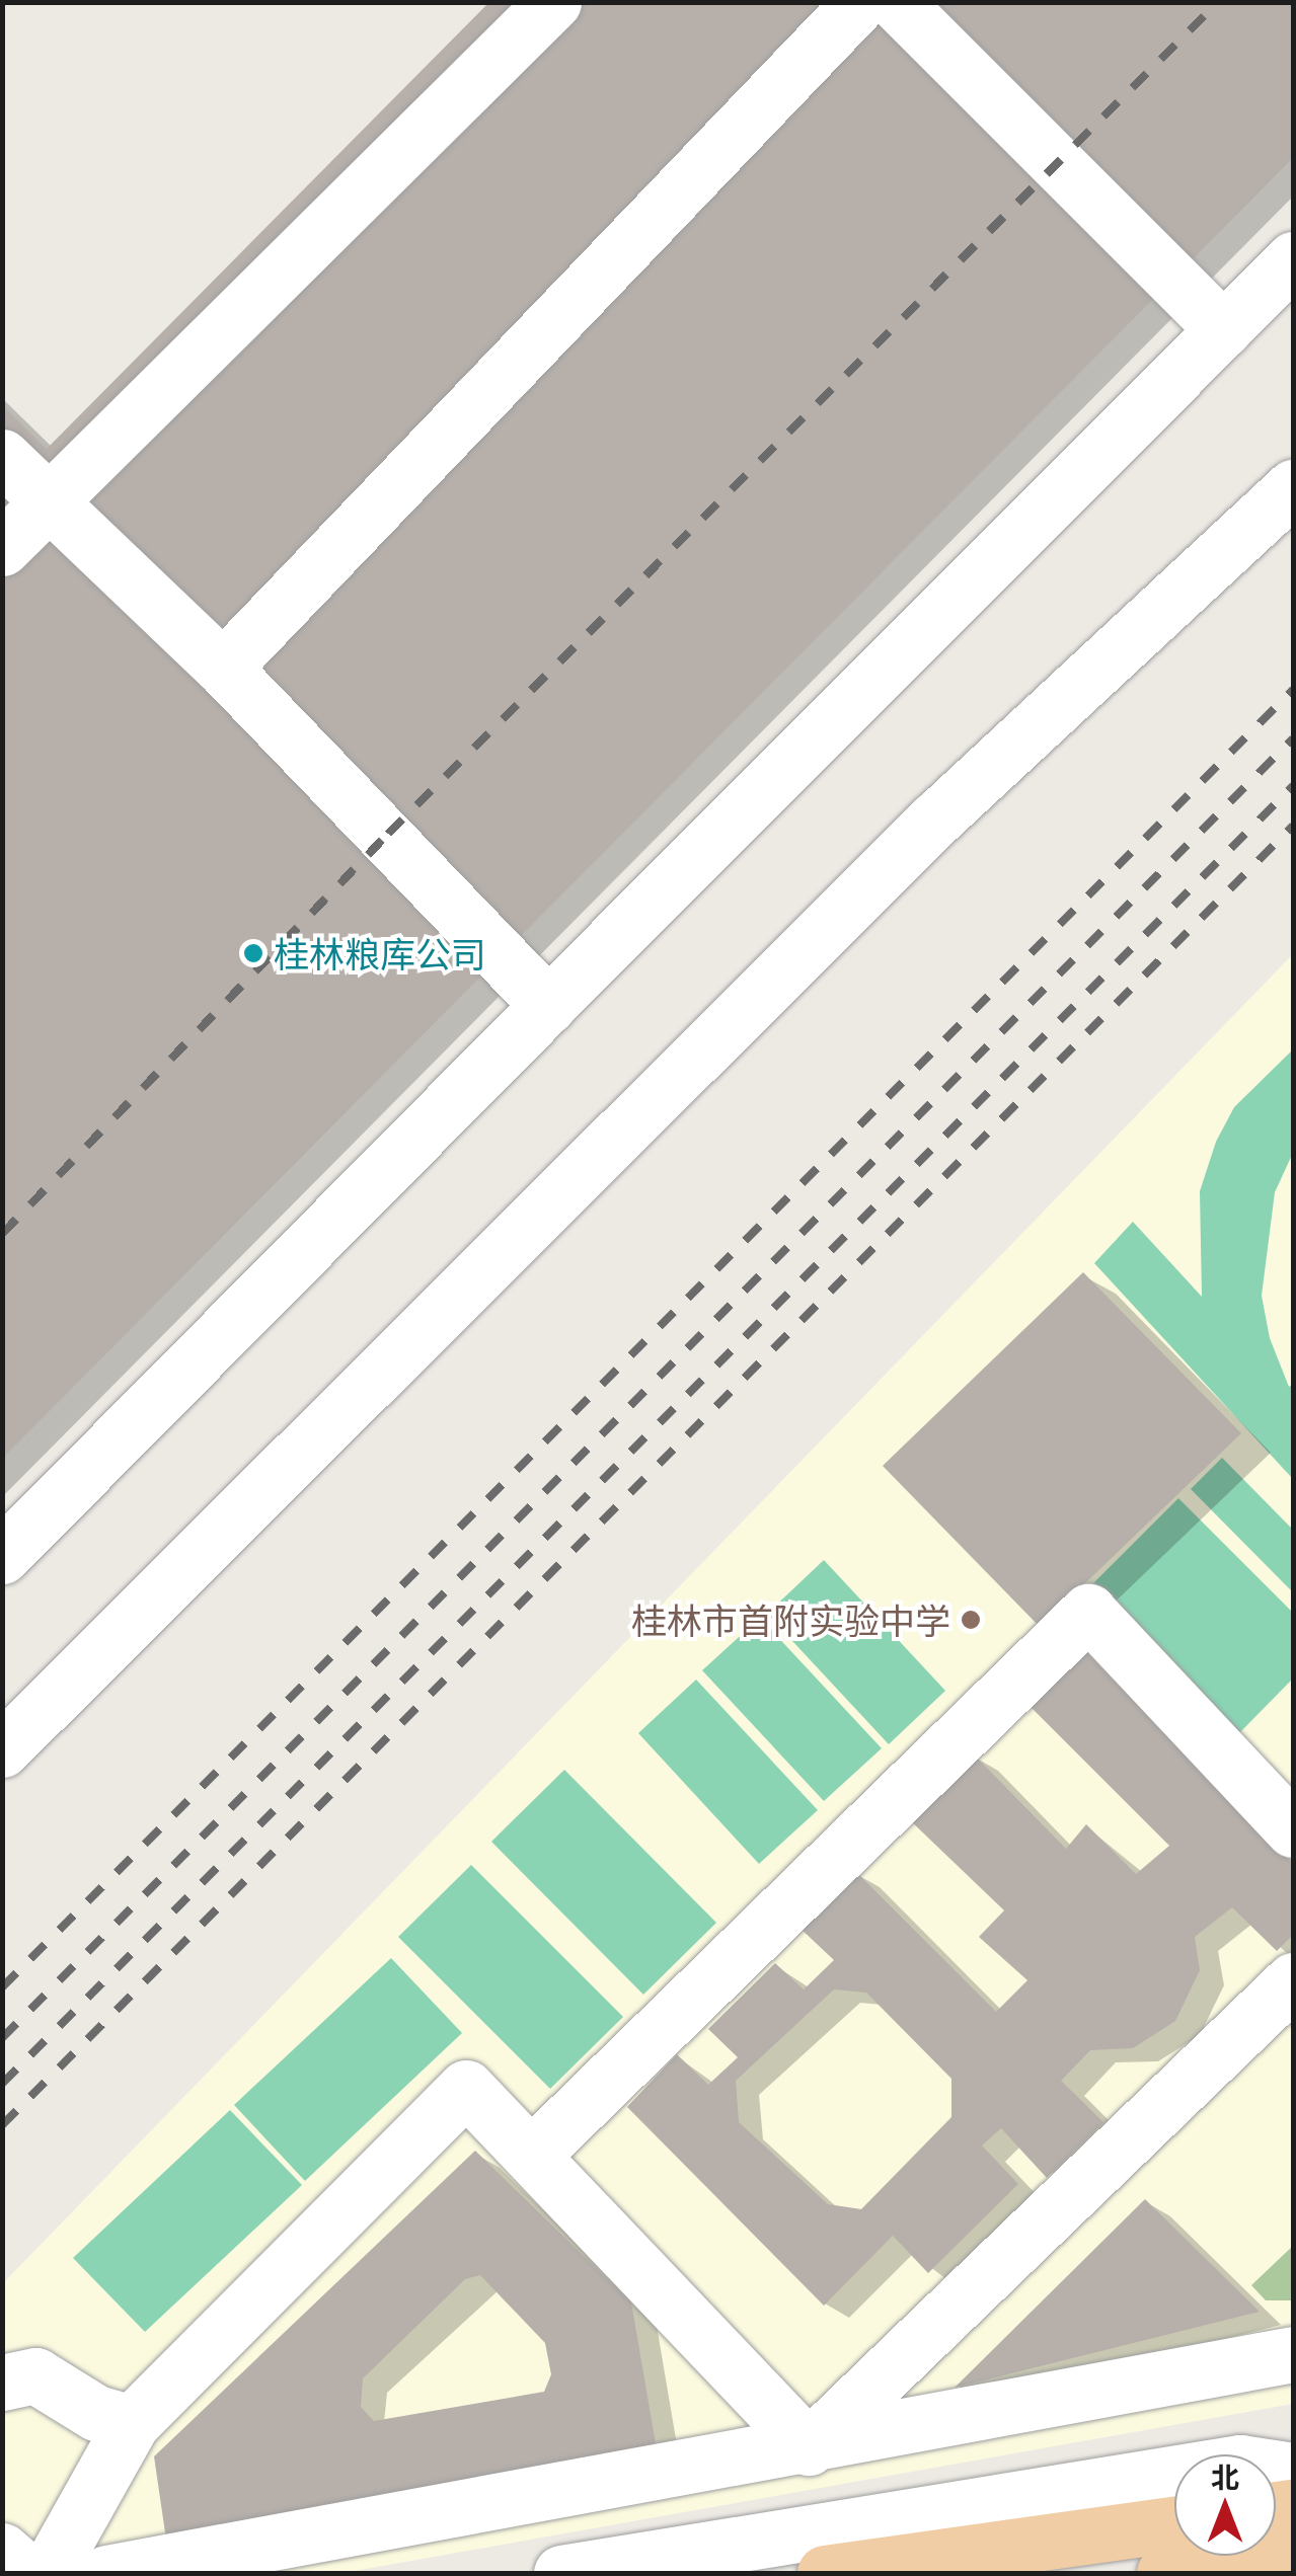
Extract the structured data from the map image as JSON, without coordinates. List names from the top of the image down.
{
  "places": ["桂林粮库公司", "桂林市首附实验中学"],
  "north": "top"
}
